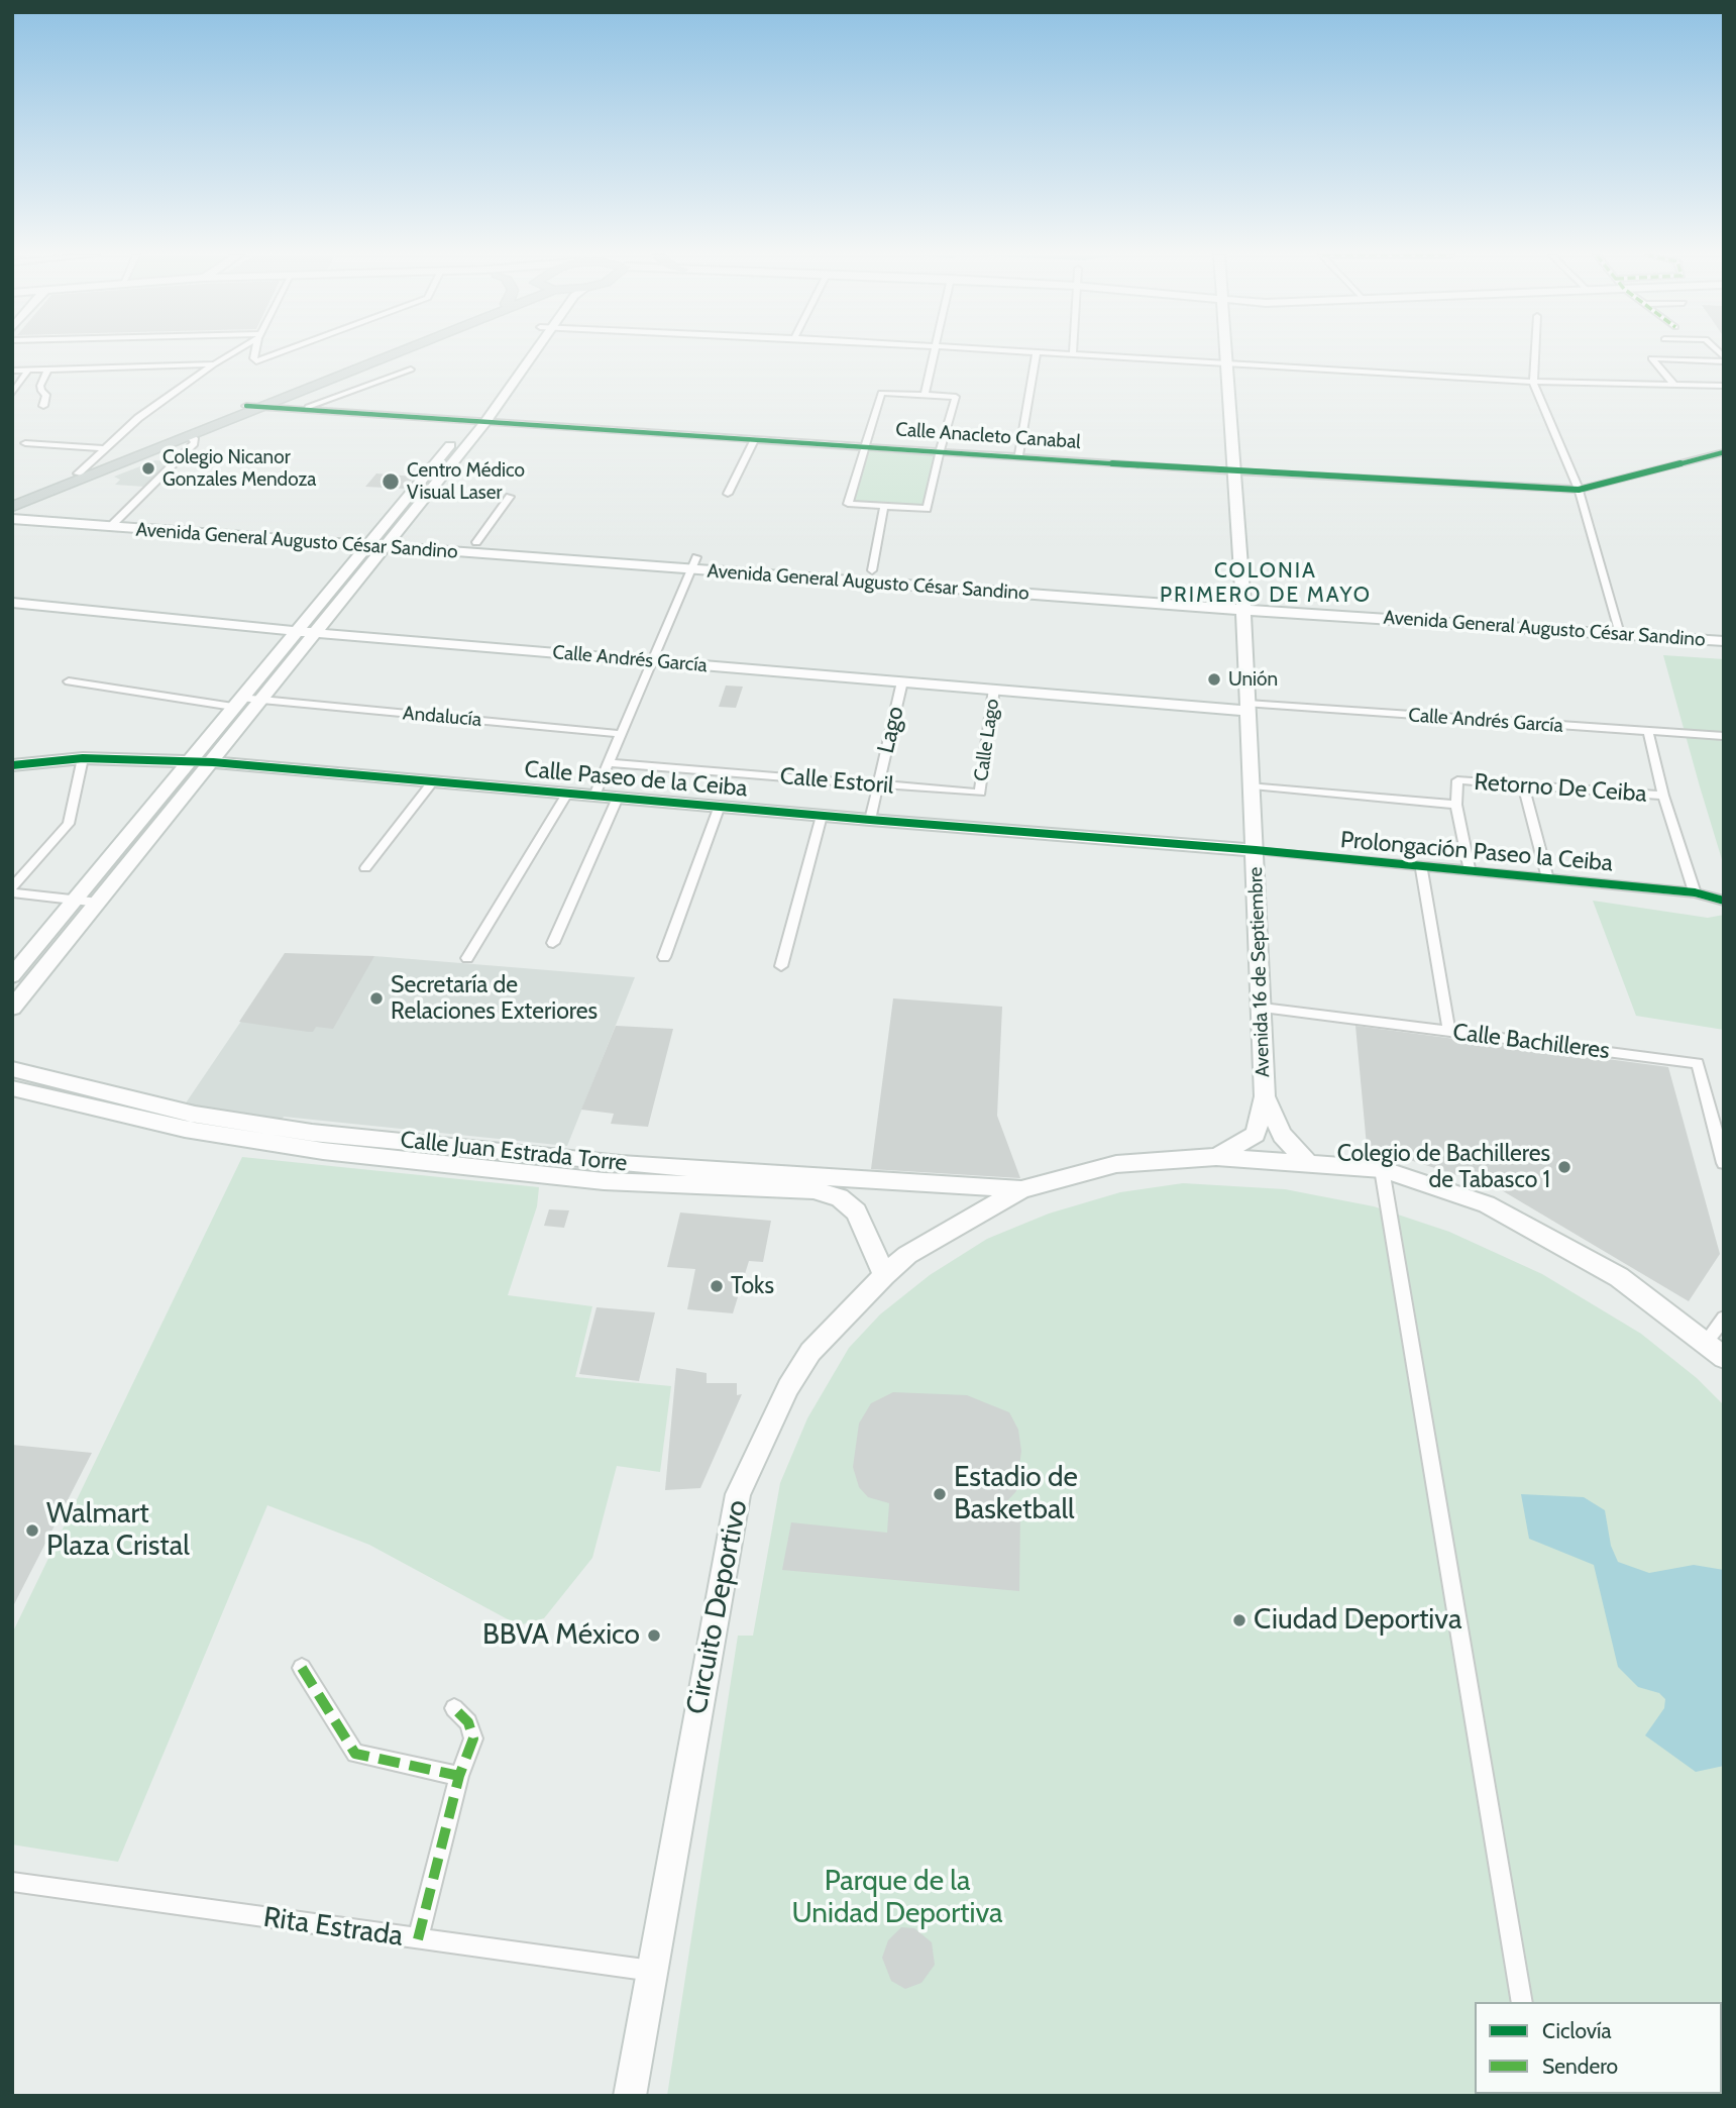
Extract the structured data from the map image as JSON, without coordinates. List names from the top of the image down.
{
  "streets": {
    "main road": [
      "Avenida General Augusto César Sandino",
      "Calle Andrés García",
      "Calle Paseo de la Ceiba",
      "Avenida 16 de Septiembre",
      "Calle Juan Estrada Torre",
      "Circuito Deportivo"
    ],
    "street": [
      "Calle Anacleto Canabal",
      "Andalucía",
      "Lago",
      "Calle Lago",
      "Calle Estoril",
      "Retorno De Ceiba",
      "Prolongación Paseo la Ceiba",
      "Calle Bachilleres",
      "Rita Estrada"
    ]
  },
  "crossings": [
    ["Calle Anacleto Canabal", "Avenida 16 de Septiembre"],
    ["Avenida General Augusto César Sandino", "Avenida 16 de Septiembre"],
    ["Calle Andrés García", "Lago"],
    ["Calle Andrés García", "Calle Lago"],
    ["Calle Andrés García", "Avenida 16 de Septiembre"],
    ["Lago", "Calle Paseo de la Ceiba"],
    ["Lago", "Calle Estoril"],
    ["Calle Lago", "Calle Estoril"],
    ["Calle Paseo de la Ceiba", "Prolongación Paseo la Ceiba"],
    ["Calle Paseo de la Ceiba", "Avenida 16 de Septiembre"],
    ["Prolongación Paseo la Ceiba", "Avenida 16 de Septiembre"],
    ["Avenida 16 de Septiembre", "Calle Bachilleres"],
    ["Avenida 16 de Septiembre", "Circuito Deportivo"],
    ["Calle Juan Estrada Torre", "Circuito Deportivo"],
    ["Circuito Deportivo", "Rita Estrada"]
  ],
  "districts": ["COLONIA PRIMERO DE MAYO"],
  "parks": ["Parque de la Unidad Deportiva"],
  "places": [
    "Colegio Nicanor Gonzales Mendoza",
    "Centro Médico Visual Laser",
    "Unión",
    "Secretaría de Relaciones Exteriores",
    "Colegio de Bachilleres de Tabasco 1",
    "Toks",
    "Estadio de Basketball",
    "Walmart Plaza Cristal",
    "Ciudad Deportiva",
    "BBVA México"
  ],
  "legend": ["Ciclovía", "Sendero"]
}
